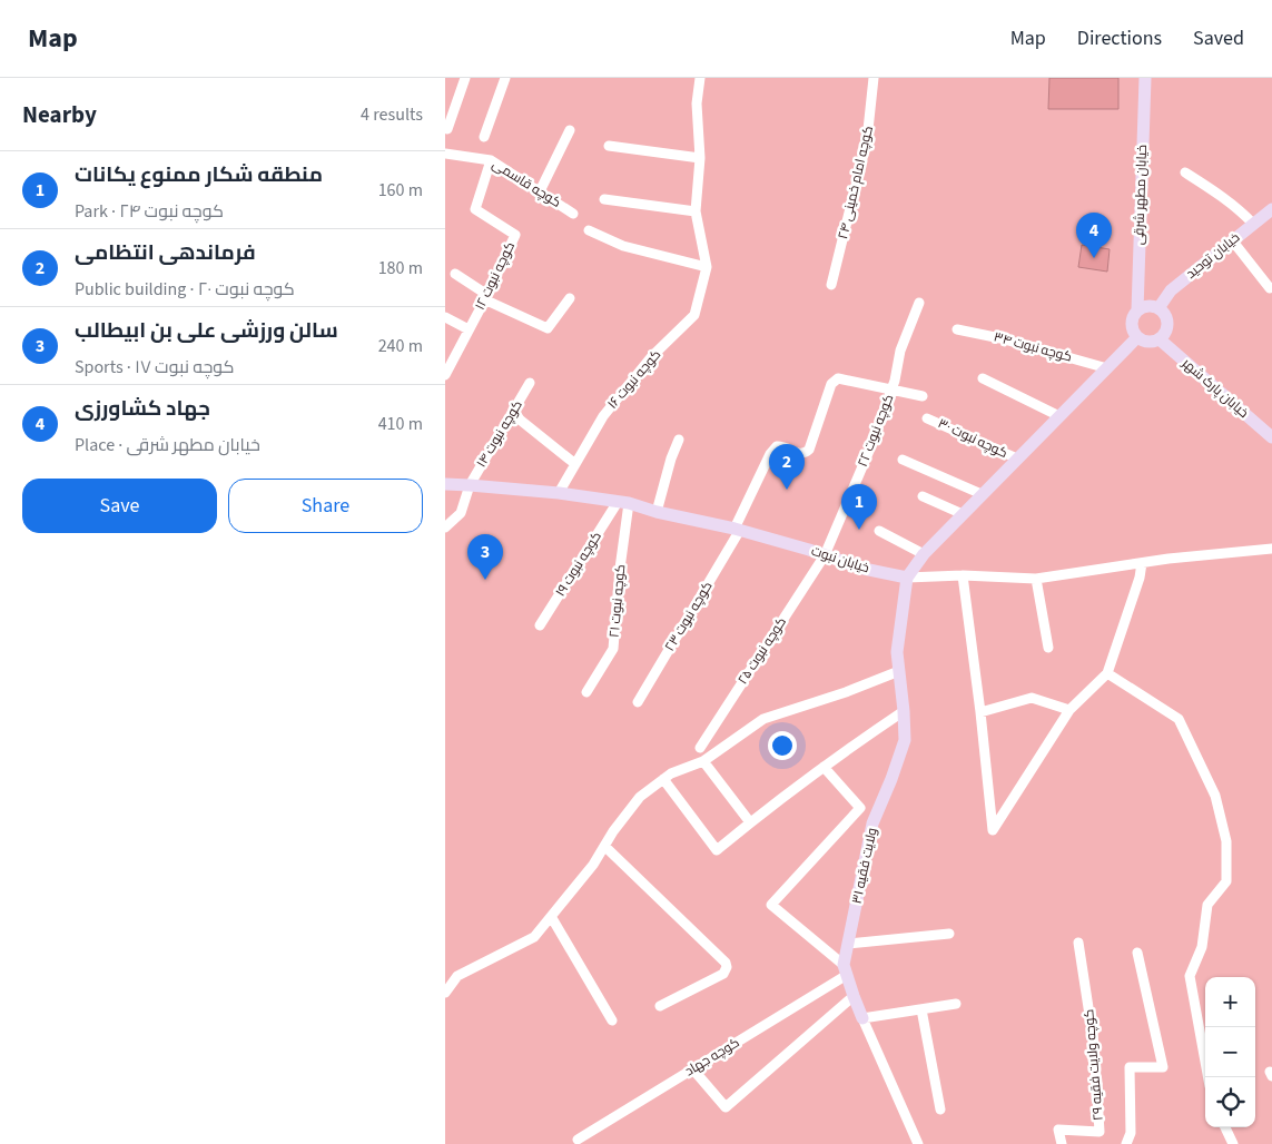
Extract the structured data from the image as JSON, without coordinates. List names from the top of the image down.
{
  "streets": {
    "street": [
      "کوچه امام خمینی ۲۴",
      "کوچه قاسمی",
      "خیابان مطهر شرقی",
      "خیابان توحید",
      "کوچه نبوت ۱۲",
      "کوچه نبوت ۳۴",
      "کوچه نبوت ۱۶",
      "خیابان پارک شهر",
      "کوچه نبوت ۲۲",
      "کوچه نبوت ۱۴",
      "کوچه نبوت ۳۰",
      "خیابان نبوت",
      "کوچه نبوت ۱۹",
      "کوچه نبوت ۲۱",
      "کوچه نبوت ۲۳",
      "کوچه نبوت ۲۵",
      "ولایت فقیه ۳۱",
      "کوچه جهاد",
      "کوچه ولایت فقیه ۲۹"
    ]
  },
  "crossings": [
    ["کوچه قاسمی", "کوچه نبوت ۱۲"],
    ["خیابان مطهر شرقی", "خیابان توحید"],
    ["خیابان مطهر شرقی", "خیابان پارک شهر"],
    ["خیابان توحید", "خیابان پارک شهر"],
    ["کوچه نبوت ۱۶", "خیابان نبوت"],
    ["کوچه نبوت ۲۲", "خیابان نبوت"],
    ["کوچه نبوت ۲۲", "کوچه نبوت ۲۳"],
    ["کوچه نبوت ۲۲", "کوچه نبوت ۲۵"],
    ["کوچه نبوت ۱۴", "خیابان نبوت"],
    ["خیابان نبوت", "کوچه نبوت ۱۹"],
    ["خیابان نبوت", "کوچه نبوت ۲۱"],
    ["خیابان نبوت", "کوچه نبوت ۲۳"],
    ["خیابان نبوت", "کوچه نبوت ۲۵"],
    ["خیابان نبوت", "ولایت فقیه ۳۱"],
    ["کوچه نبوت ۱۹", "کوچه نبوت ۲۱"],
    ["ولایت فقیه ۳۱", "کوچه جهاد"]
  ],
  "page": {
    "header": "Map",
    "nav": ["Map", "Directions", "Saved"],
    "heading": ["Nearby", "4 results"],
    "list": [
      {
        "mark": "1",
        "name": "منطقه شکار ممنوع یکانات",
        "note": "Park · کوچه نبوت ۲۴",
        "value": "160 m"
      },
      {
        "mark": "2",
        "name": "فرماندهی انتظامی",
        "note": "Public building · کوچه نبوت ۲۰",
        "value": "180 m"
      },
      {
        "mark": "3",
        "name": "سالن ورزشی علی بن ابیطالب",
        "note": "Sports · کوچه نبوت ۱۷",
        "value": "240 m"
      },
      {
        "mark": "4",
        "name": "جهاد کشاورزی",
        "note": "Place · خیابان مطهر شرقی",
        "value": "410 m"
      }
    ],
    "pins": [
      "4",
      "2",
      "1",
      "3"
    ],
    "buttons": ["Save", "Share"],
    "map_buttons": ["+", "−"]
  }
}
